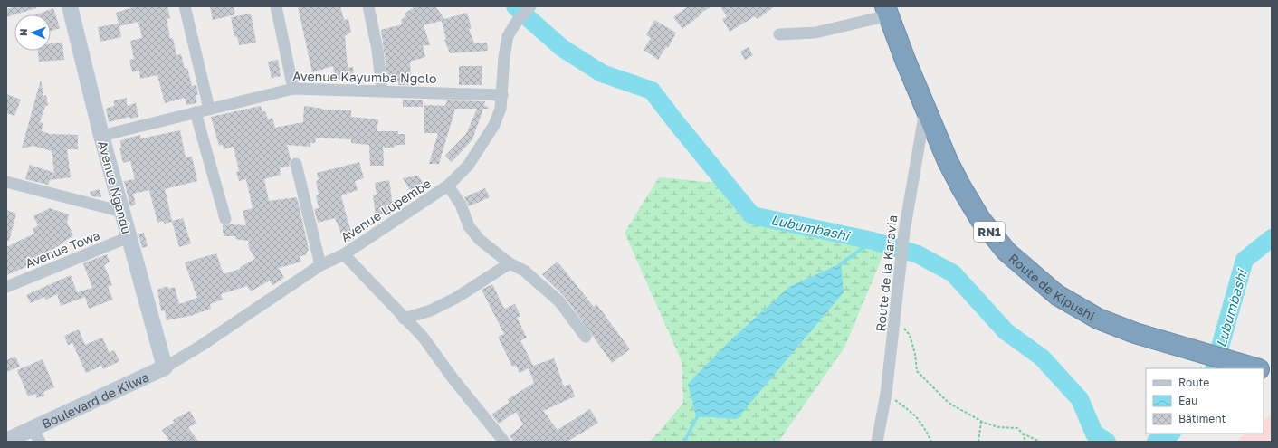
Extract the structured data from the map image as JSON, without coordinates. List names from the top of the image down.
{
  "streets": {
    "highway": ["RN1", "Route de Kipushi"],
    "street": [
      "Avenue Kayumba Ngolo",
      "Avenue Ngandu",
      "Avenue Lupembe",
      "Avenue Towa",
      "Route de la Karavia",
      "Boulevard de Kilwa"
    ]
  },
  "crossings": [
    ["Avenue Kayumba Ngolo", "Avenue Ngandu"],
    ["Avenue Kayumba Ngolo", "Avenue Lupembe"],
    ["Avenue Ngandu", "Avenue Lupembe"],
    ["Avenue Ngandu", "Avenue Towa"],
    ["Avenue Ngandu", "Boulevard de Kilwa"],
    ["Avenue Lupembe", "Boulevard de Kilwa"],
    ["Route de la Karavia", "Route de Kipushi"]
  ],
  "water": ["Lubumbashi"],
  "legend": ["Route", "Eau", "Bâtiment"],
  "north": "left"
}
